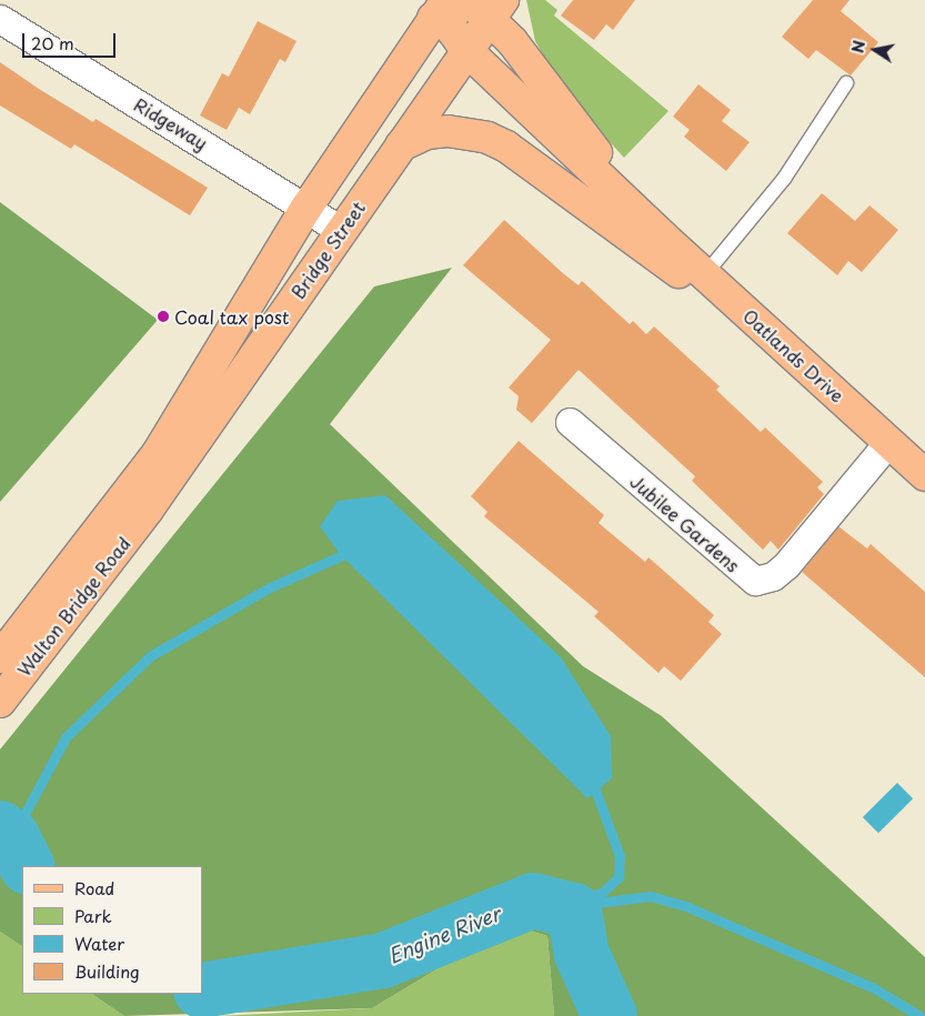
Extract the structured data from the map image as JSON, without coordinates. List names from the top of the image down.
{
  "streets": {
    "main road": ["Bridge Street", "Oatlands Drive", "Walton Bridge Road"],
    "street": ["Ridgeway", "Jubilee Gardens"]
  },
  "crossings": [
    ["Ridgeway", "Bridge Street"],
    ["Bridge Street", "Oatlands Drive"],
    ["Bridge Street", "Walton Bridge Road"],
    ["Oatlands Drive", "Jubilee Gardens"]
  ],
  "water": ["Engine River"],
  "places": ["Coal tax post"],
  "legend": [
    "Road",
    "Park",
    "Water",
    "Building"
  ],
  "scale_bar": "20 m",
  "north": "left"
}
